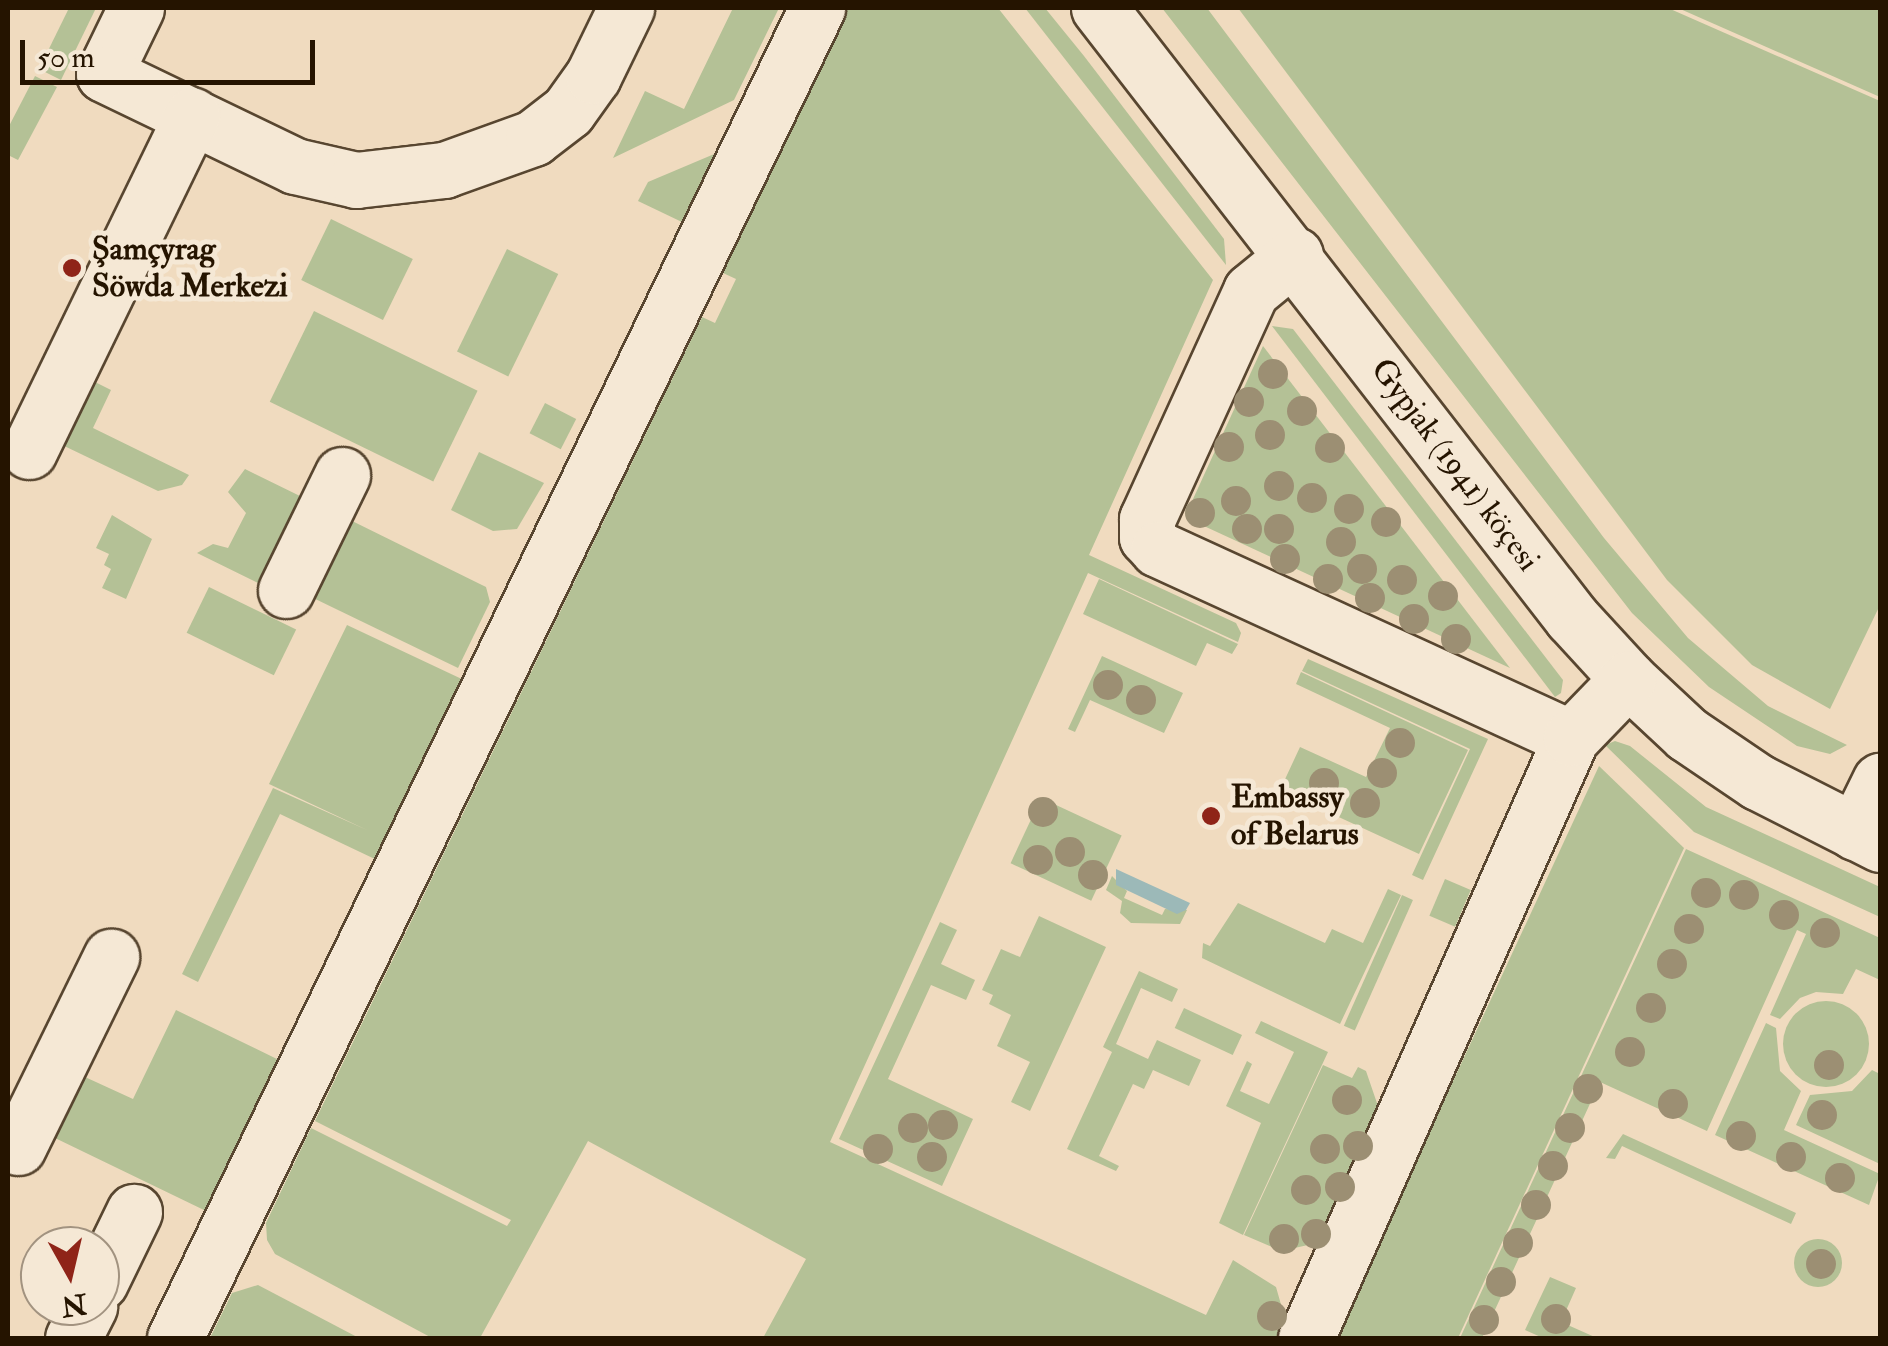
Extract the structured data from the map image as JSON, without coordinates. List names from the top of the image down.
{
  "streets": {
    "street": ["Gypjak (1941) köçesi"]
  },
  "places": ["Şamçyrag Söwda Merkezi", "Embassy of Belarus"],
  "scale_bar": "50 m",
  "north": "bottom"
}
